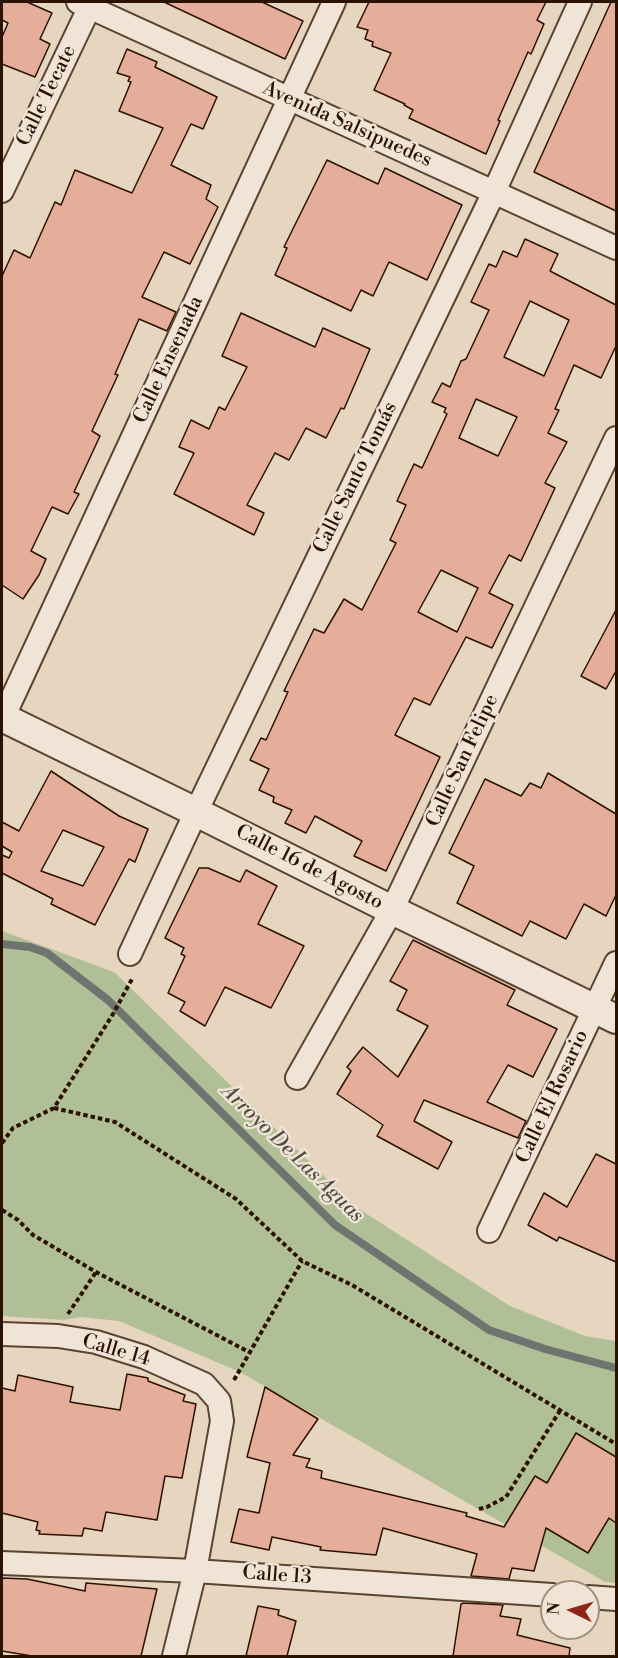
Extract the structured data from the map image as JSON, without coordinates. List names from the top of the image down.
{
  "streets": {
    "street": [
      "Calle Tecate",
      "Avenida Salsipuedes",
      "Calle Ensenada",
      "Calle Santo Tomás",
      "Calle San Felipe",
      "Calle 16 de Agosto",
      "Calle El Rosario",
      "Calle 14",
      "Calle 13"
    ]
  },
  "crossings": [
    ["Calle Tecate", "Avenida Salsipuedes"],
    ["Avenida Salsipuedes", "Calle Ensenada"],
    ["Avenida Salsipuedes", "Calle Santo Tomás"],
    ["Calle Ensenada", "Calle 16 de Agosto"],
    ["Calle Santo Tomás", "Calle 16 de Agosto"],
    ["Calle San Felipe", "Calle 16 de Agosto"],
    ["Calle 16 de Agosto", "Calle El Rosario"]
  ],
  "water": ["Arroyo De Las Aguas"],
  "north": "left"
}
